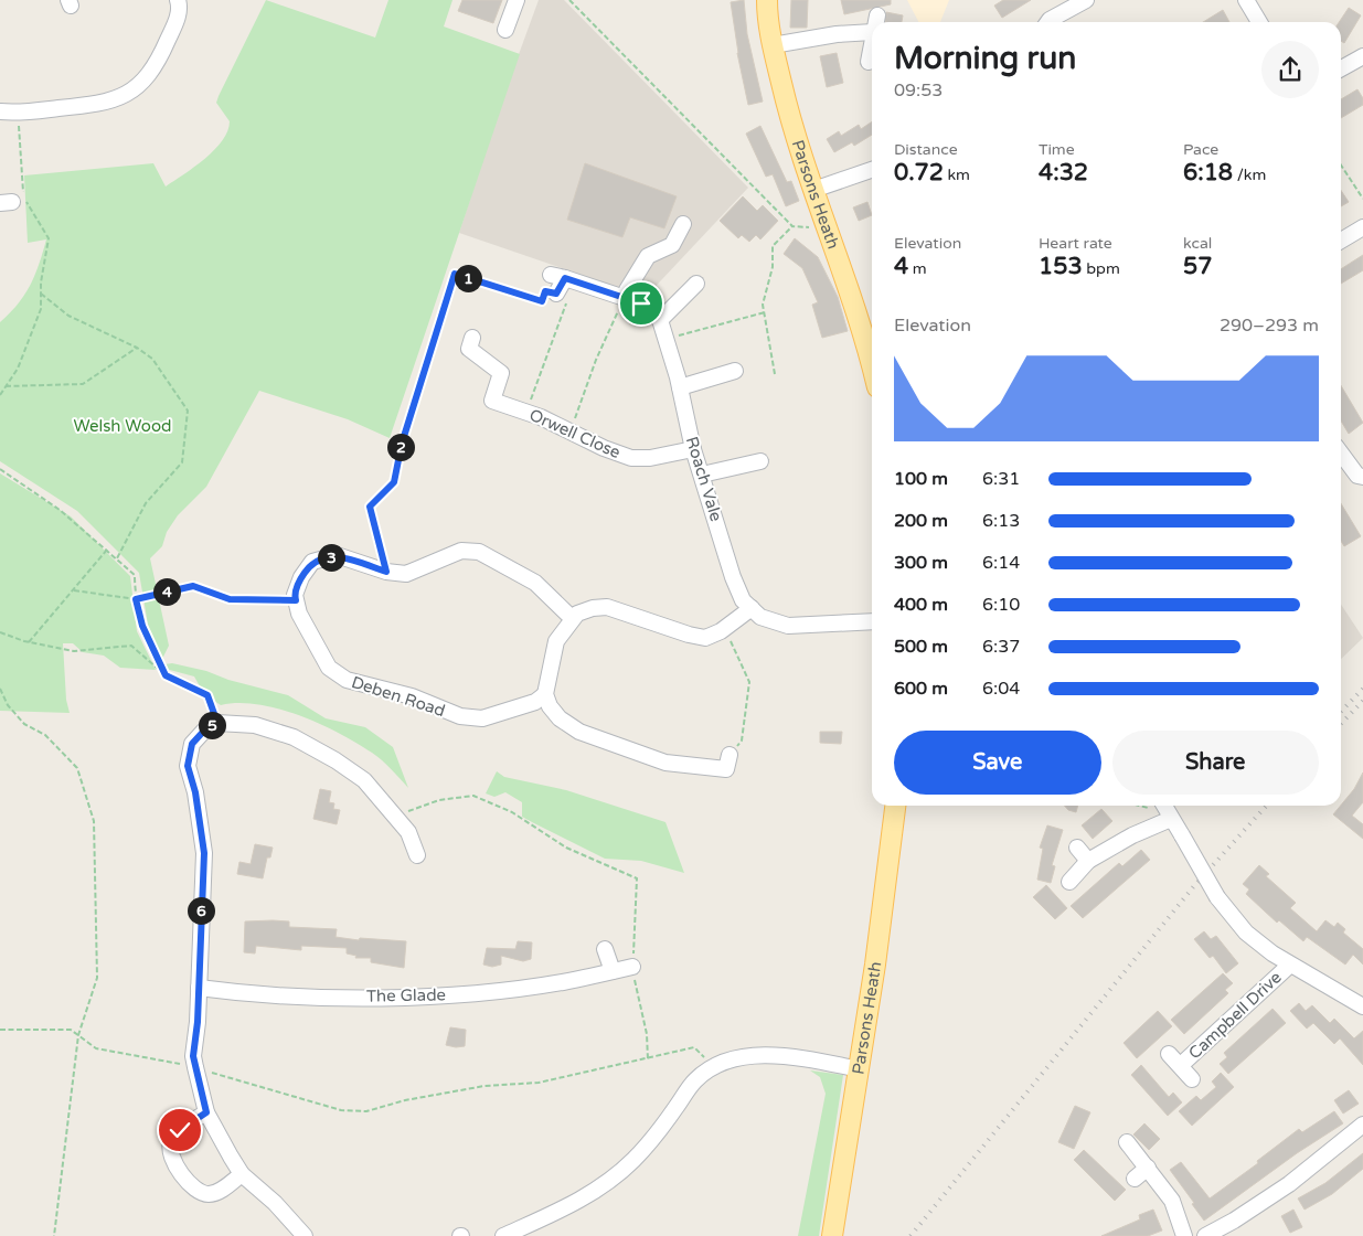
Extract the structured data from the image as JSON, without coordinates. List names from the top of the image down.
{
  "streets": {
    "main road": ["Parsons Heath"],
    "street": [
      "Orwell Close",
      "Roach Vale",
      "Deben Road",
      "The Glade",
      "Campbell Drive"
    ]
  },
  "crossings": [
    ["Orwell Close", "Roach Vale"]
  ],
  "parks": ["Welsh Wood"],
  "page": {
    "heading": ["Morning run", "09:53"],
    "stats": [
      ["Distance", "0.72 km"],
      ["Time", "4:32"],
      ["Pace", "6:18 /km"],
      ["Elevation", "4 m"],
      ["Heart rate", "153 bpm"],
      ["kcal", "57"]
    ],
    "pins": [
      "1",
      "2",
      "3",
      "4",
      "5",
      "6"
    ],
    "chart": ["Elevation", "290–293 m"],
    "list": [
      {
        "name": "100 m",
        "note": "6:31"
      },
      {
        "name": "200 m",
        "note": "6:13"
      },
      {
        "name": "300 m",
        "note": "6:14"
      },
      {
        "name": "400 m",
        "note": "6:10"
      },
      {
        "name": "500 m",
        "note": "6:37"
      },
      {
        "name": "600 m",
        "note": "6:04"
      }
    ],
    "buttons": ["Save", "Share"]
  }
}
